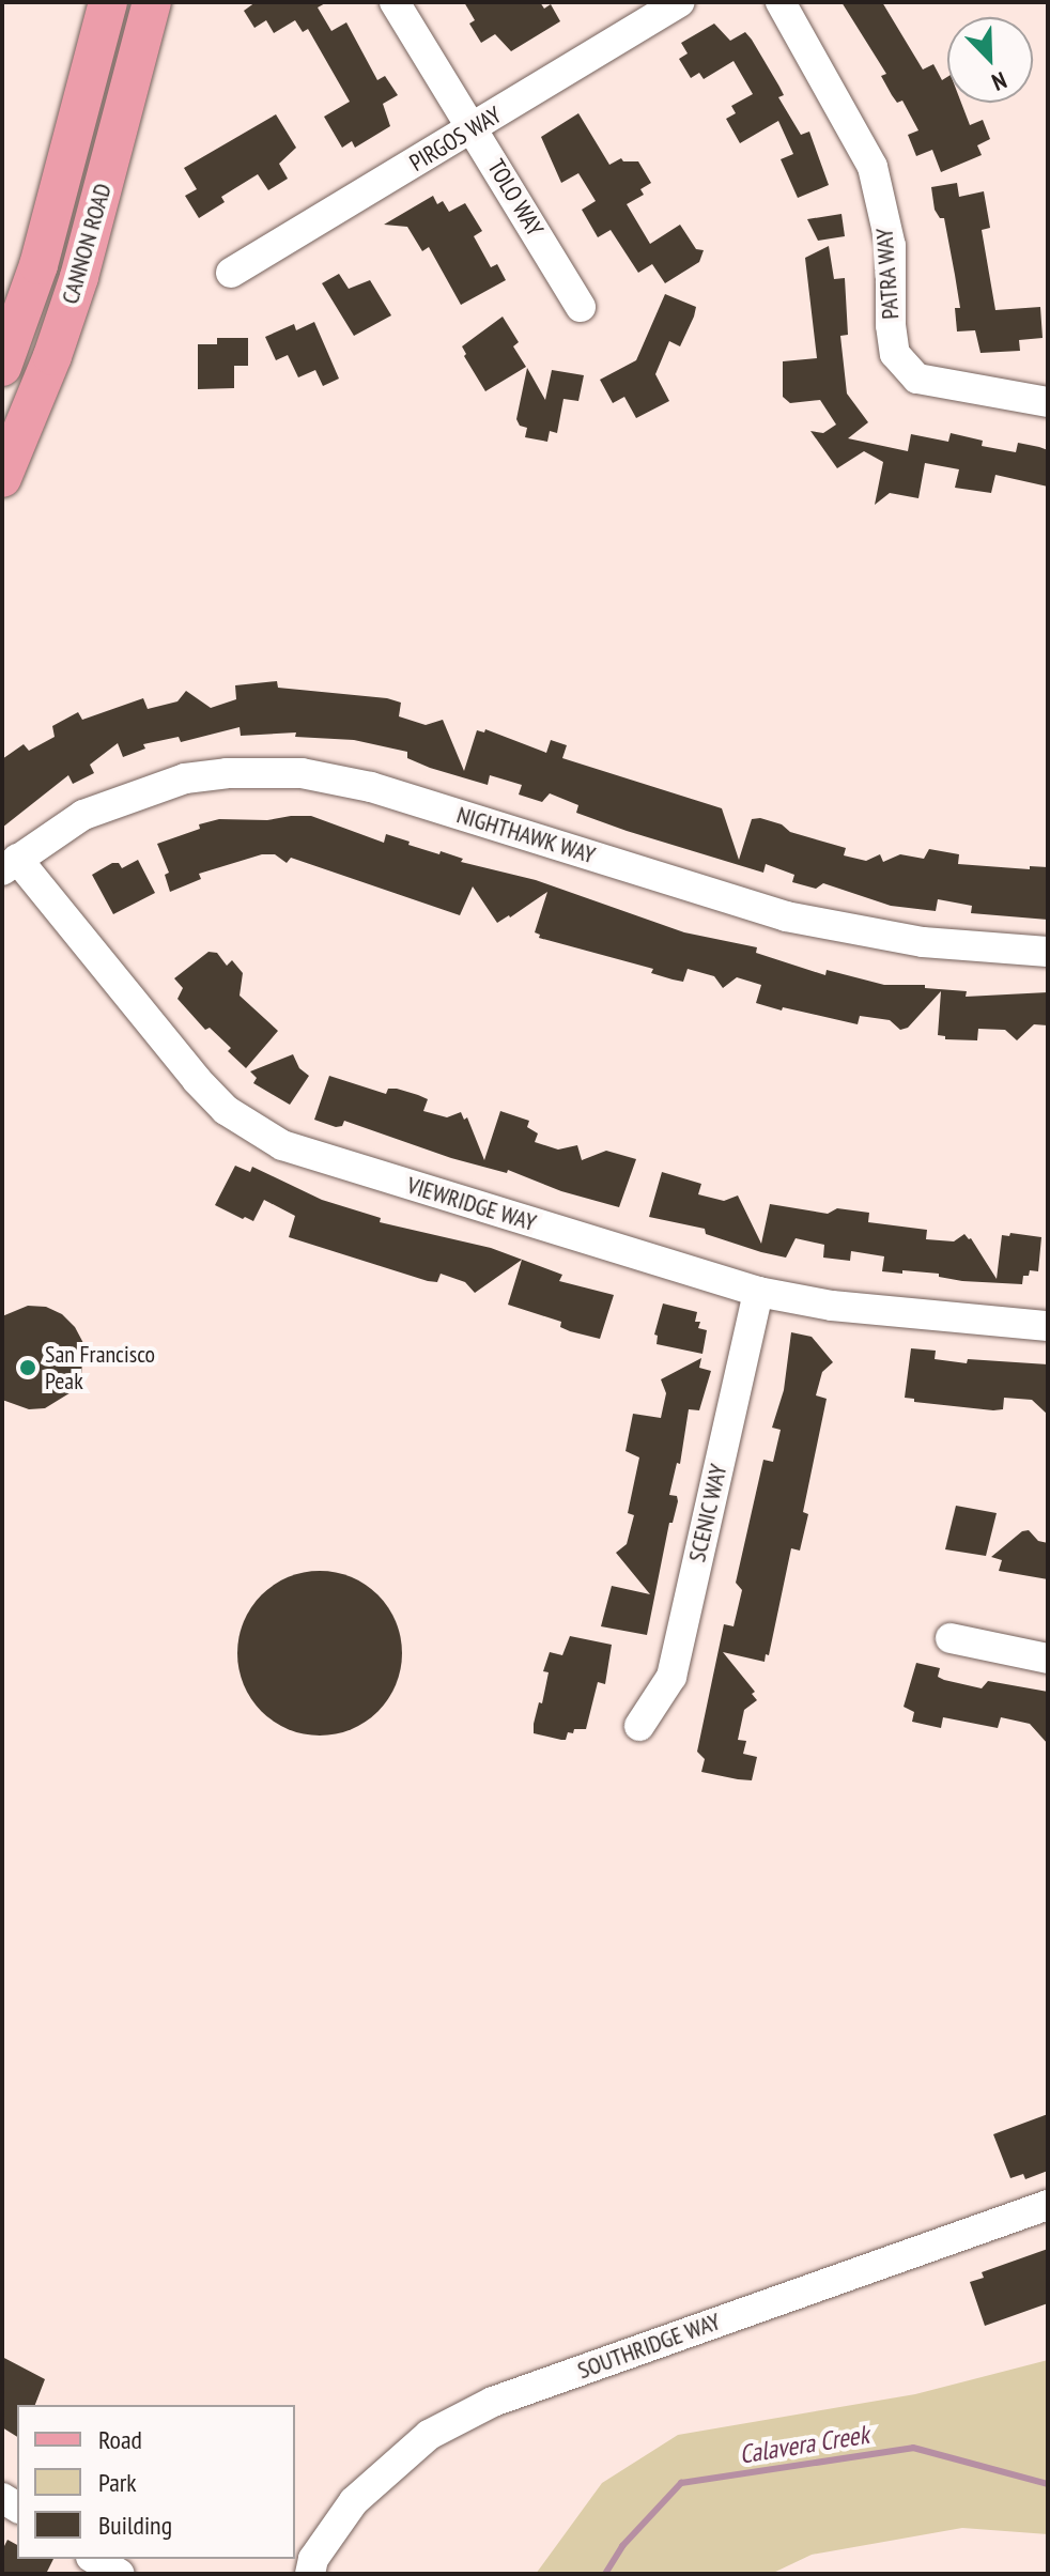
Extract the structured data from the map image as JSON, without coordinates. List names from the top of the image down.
{
  "streets": {
    "main road": ["CANNON ROAD"],
    "street": [
      "PIRGOS WAY",
      "TOLO WAY",
      "PATRA WAY",
      "NIGHTHAWK WAY",
      "VIEWRIDGE WAY",
      "SCENIC WAY",
      "SOUTHRIDGE WAY"
    ]
  },
  "crossings": [
    ["PIRGOS WAY", "TOLO WAY"],
    ["NIGHTHAWK WAY", "VIEWRIDGE WAY"],
    ["VIEWRIDGE WAY", "SCENIC WAY"]
  ],
  "water": ["Calavera Creek"],
  "places": ["San Francisco Peak"],
  "legend": ["Road", "Park", "Building"],
  "north": "bottom right"
}
